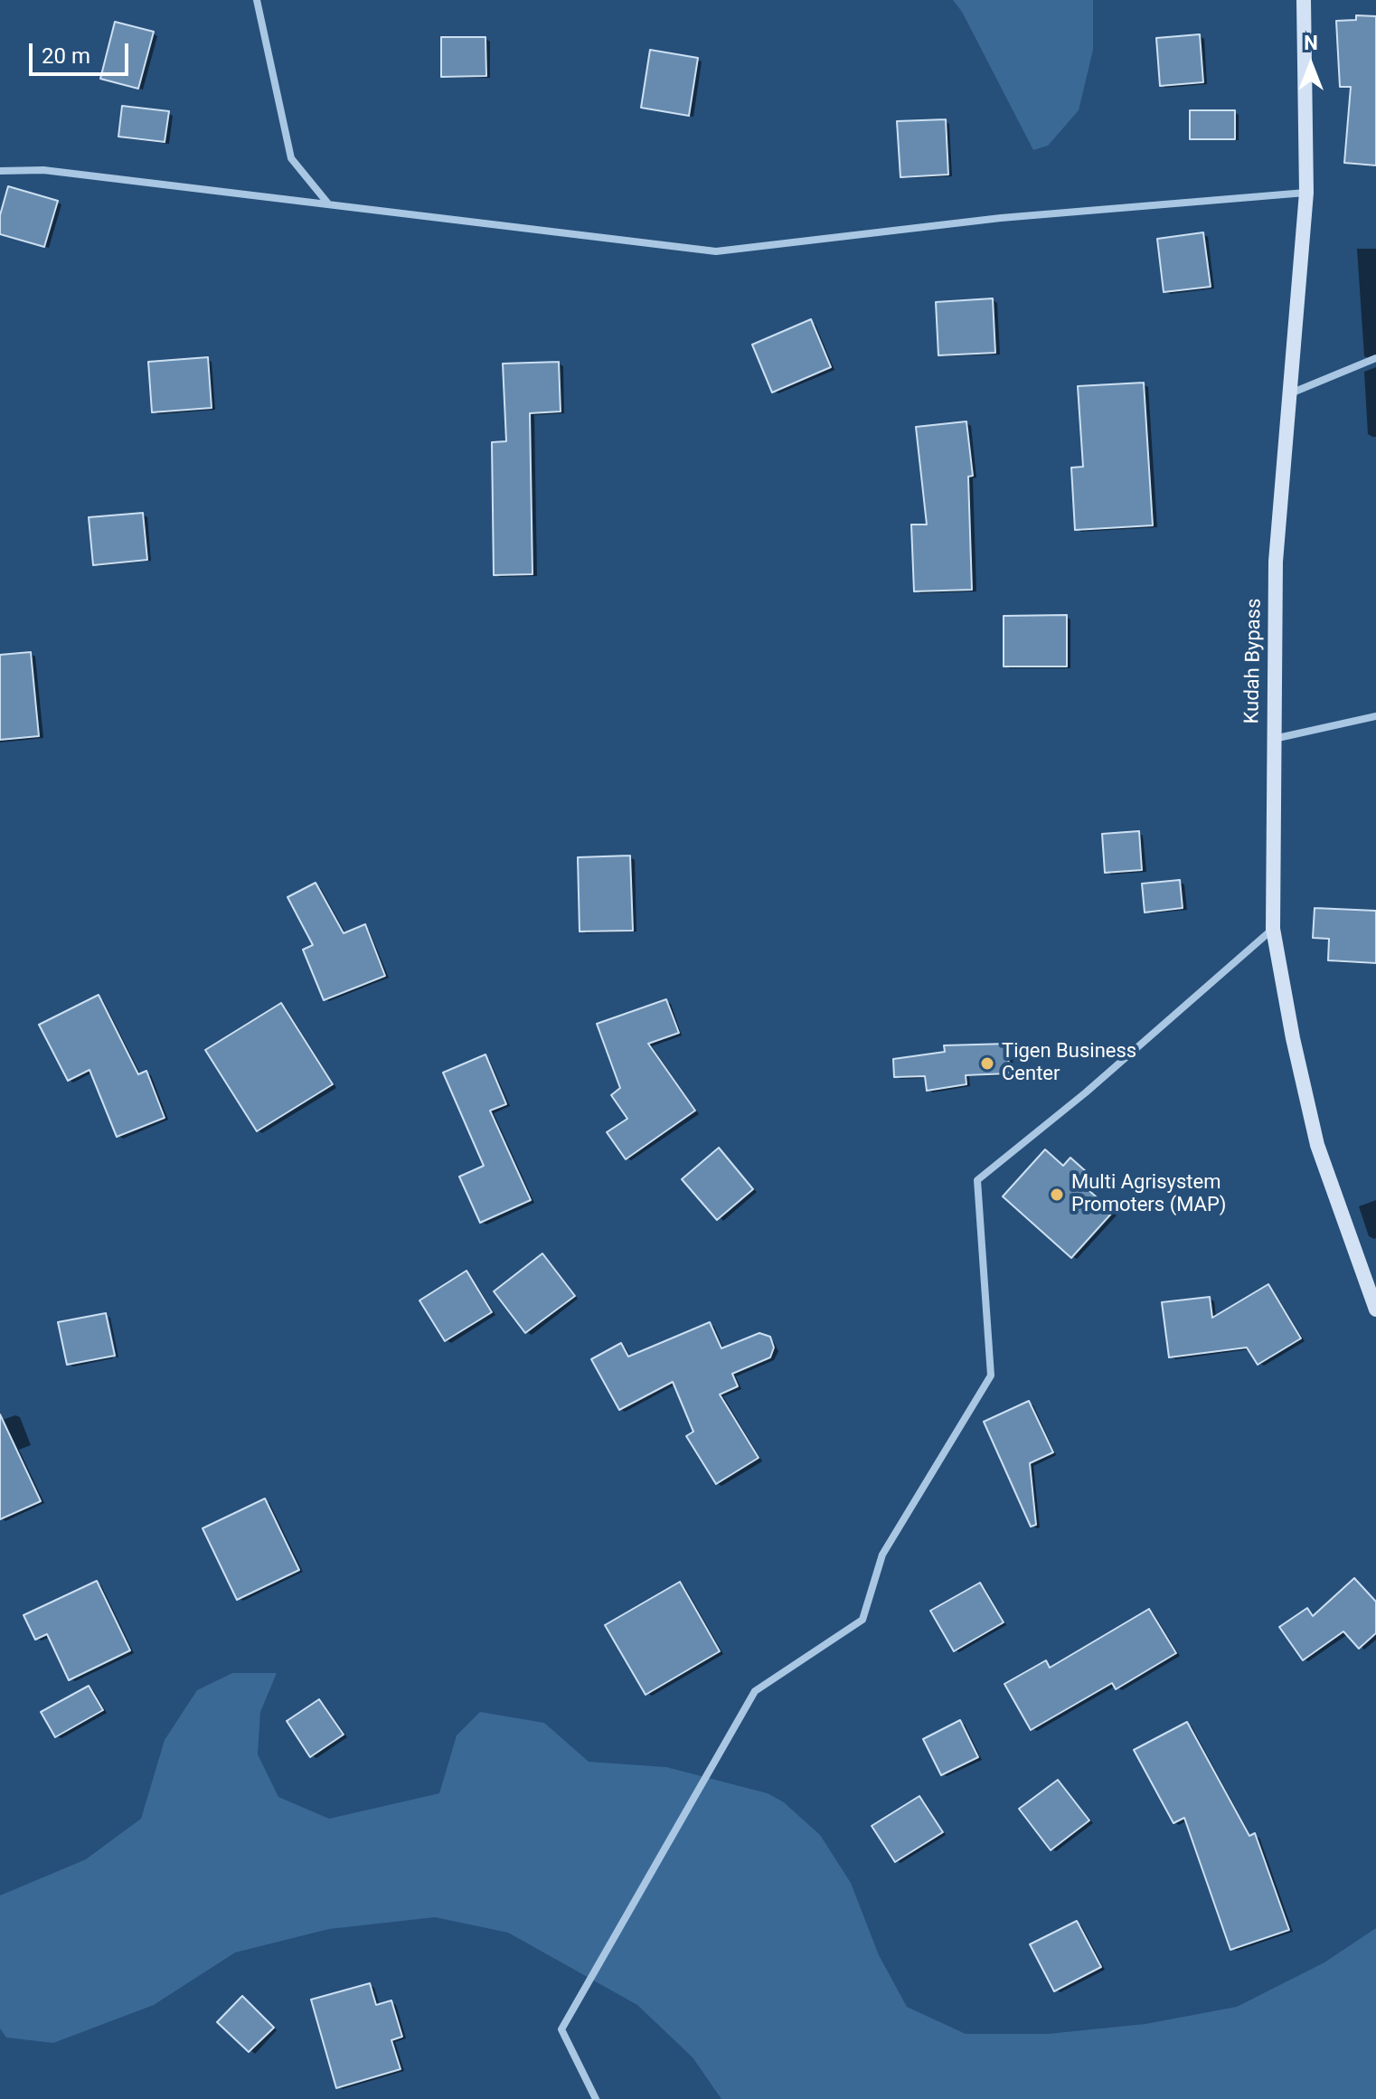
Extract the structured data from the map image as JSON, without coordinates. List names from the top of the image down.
{
  "streets": {
    "street": ["Kudah Bypass"]
  },
  "places": ["Tigen Business Center", "Multi Agrisystem Promoters (MAP)"],
  "scale_bar": "20 m",
  "north": "top"
}
